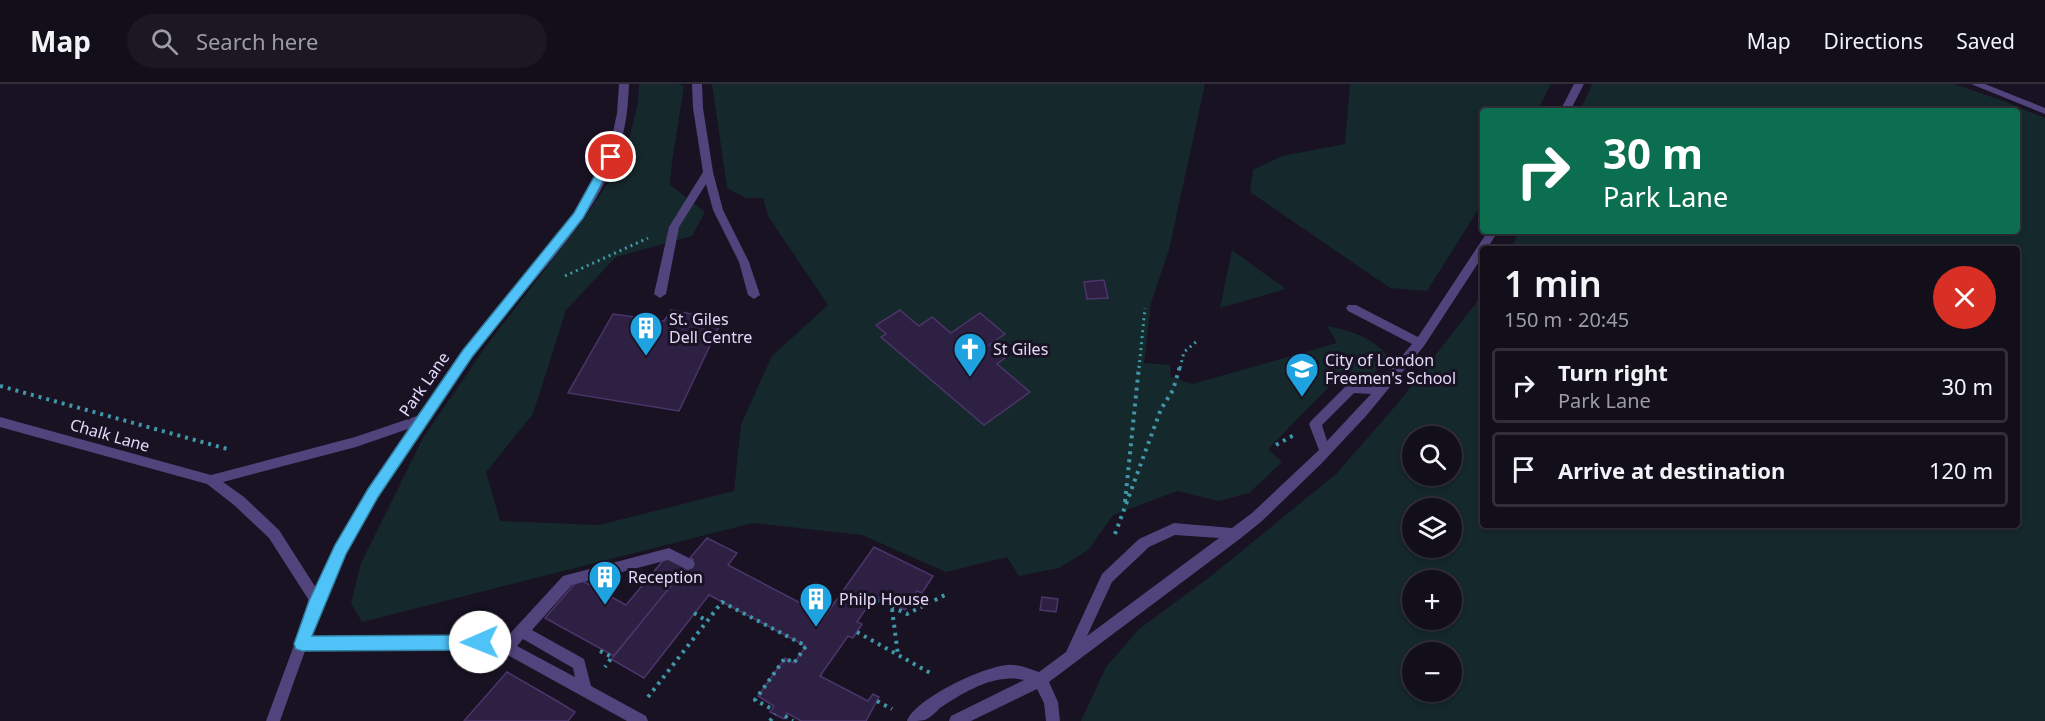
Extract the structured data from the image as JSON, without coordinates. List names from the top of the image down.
{
  "streets": {
    "street": ["Park Lane", "Chalk Lane"]
  },
  "crossings": [
    ["Park Lane", "Chalk Lane"]
  ],
  "places": {
    "building": ["St. Giles Dell Centre", "Reception", "Philp House"],
    "church": ["St Giles"],
    "school or university": ["City of London Freemen's School"]
  },
  "page": {
    "header": "Map",
    "search": "Search here",
    "nav": ["Map", "Directions", "Saved"],
    "turn": ["30 m", "Park Lane"],
    "heading": ["1 min", "150 m · 20:45"],
    "list": [
      {
        "name": "Turn right",
        "note": "Park Lane",
        "value": "30 m"
      },
      {
        "name": "Arrive at destination",
        "value": "120 m"
      }
    ],
    "map_buttons": ["+", "−"]
  }
}
